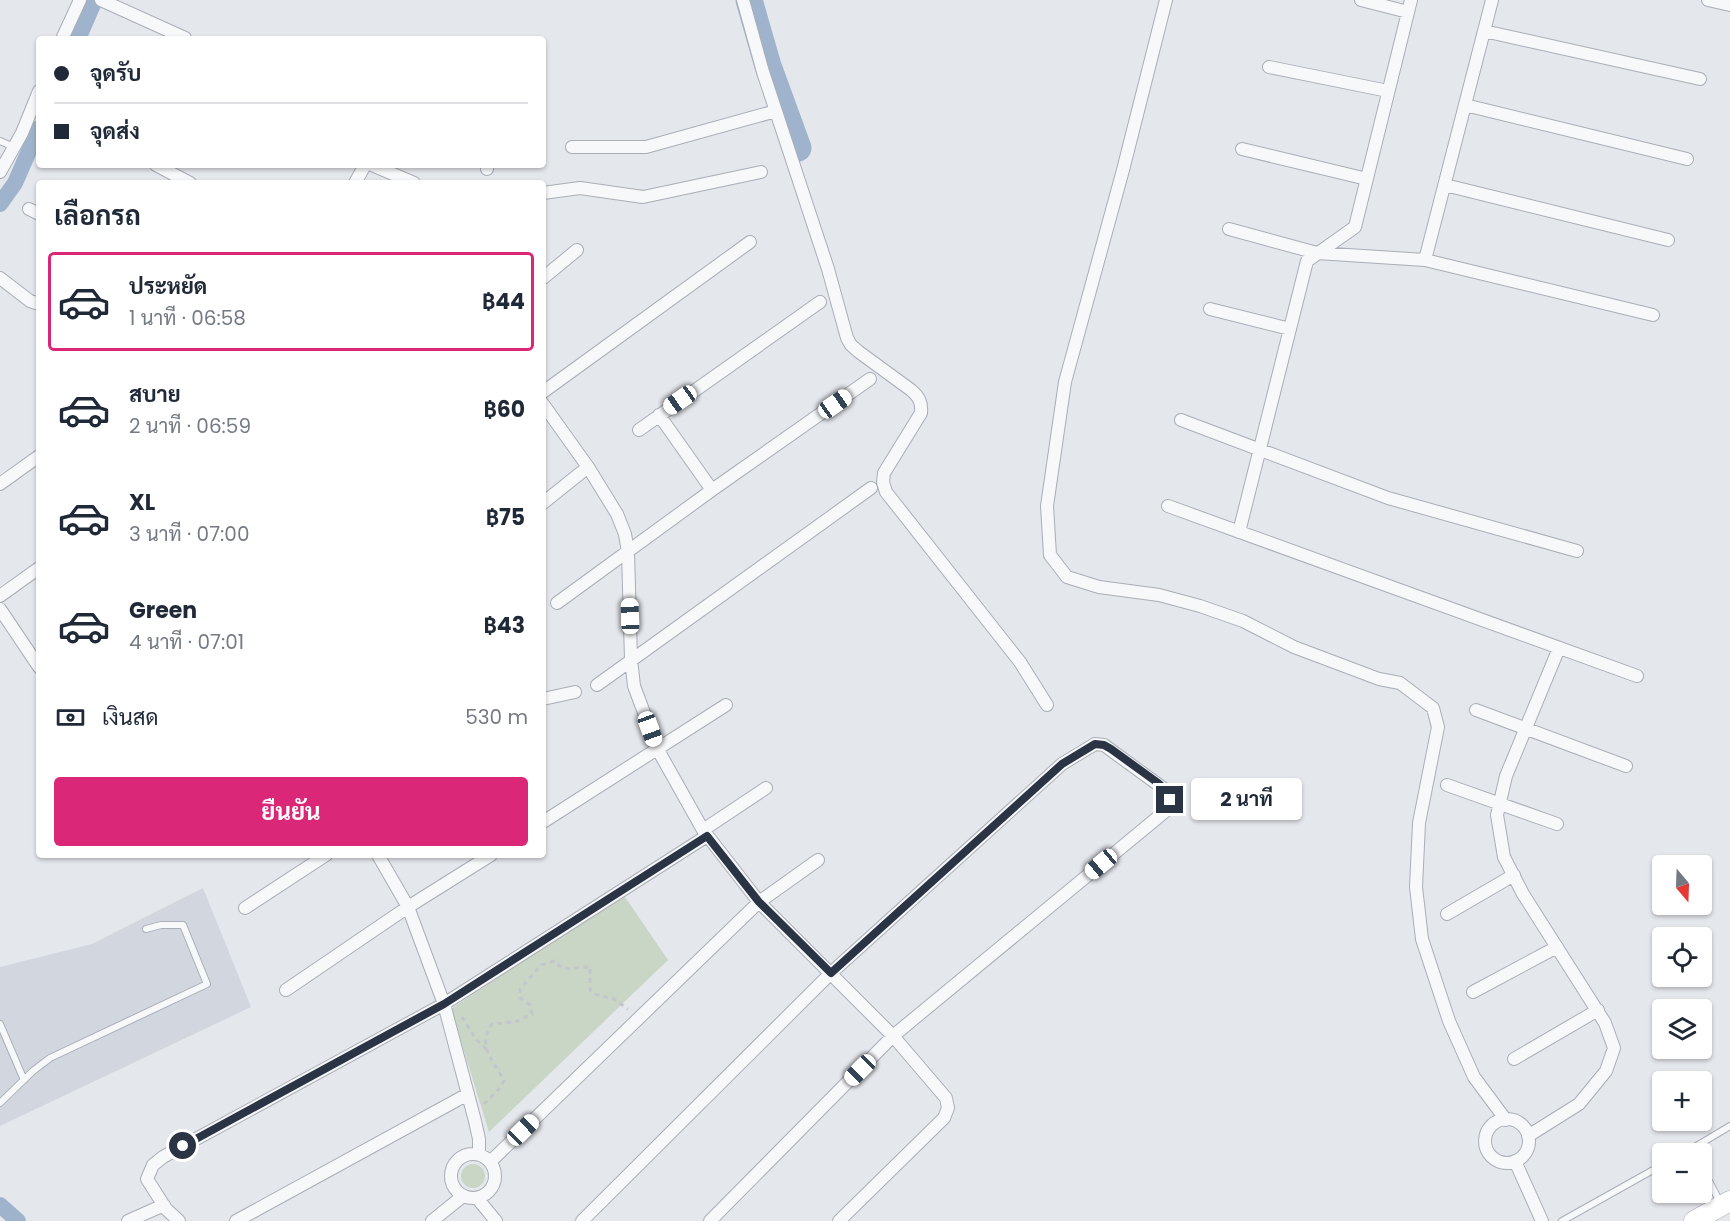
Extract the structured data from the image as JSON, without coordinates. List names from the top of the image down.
{
  "north": "bottom",
  "page": {
    "banner": ["จุดรับ", "จุดส่ง"],
    "heading": "เลือกรถ",
    "list": [
      {
        "name": "ประหยัด",
        "note": "1 นาที · 06:58",
        "value": "฿44"
      },
      {
        "name": "สบาย",
        "note": "2 นาที · 06:59",
        "value": "฿60"
      },
      {
        "name": "XL",
        "note": "3 นาที · 07:00",
        "value": "฿75"
      },
      {
        "name": "Green",
        "note": "4 นาที · 07:01",
        "value": "฿43"
      }
    ],
    "pay": ["เงินสด", "530 m"],
    "buttons": "ยืนยัน",
    "bubble": "2 นาที",
    "map_buttons": ["+", "−"]
  }
}
